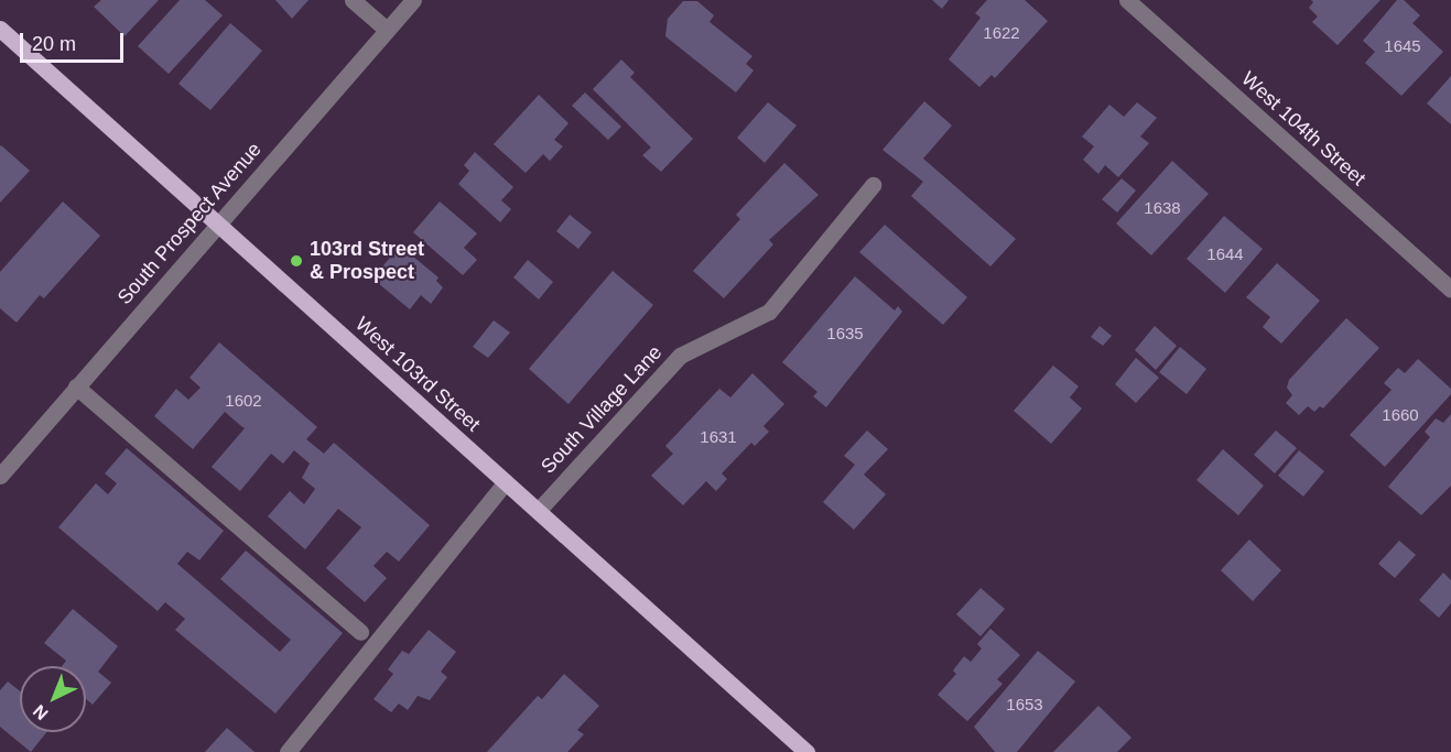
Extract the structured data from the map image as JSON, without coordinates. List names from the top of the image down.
{
  "streets": {
    "main road": ["West 103rd Street"],
    "street": ["West 104th Street", "South Prospect Avenue", "South Village Lane"]
  },
  "crossings": [
    ["South Prospect Avenue", "West 103rd Street"],
    ["West 103rd Street", "South Village Lane"]
  ],
  "places": ["103rd Street & Prospect"],
  "house_numbers": [
    "1622",
    "1645",
    "1638",
    "1644",
    "1635",
    "1602",
    "1660",
    "1631",
    "1653"
  ],
  "scale_bar": "20 m",
  "north": "bottom left"
}
